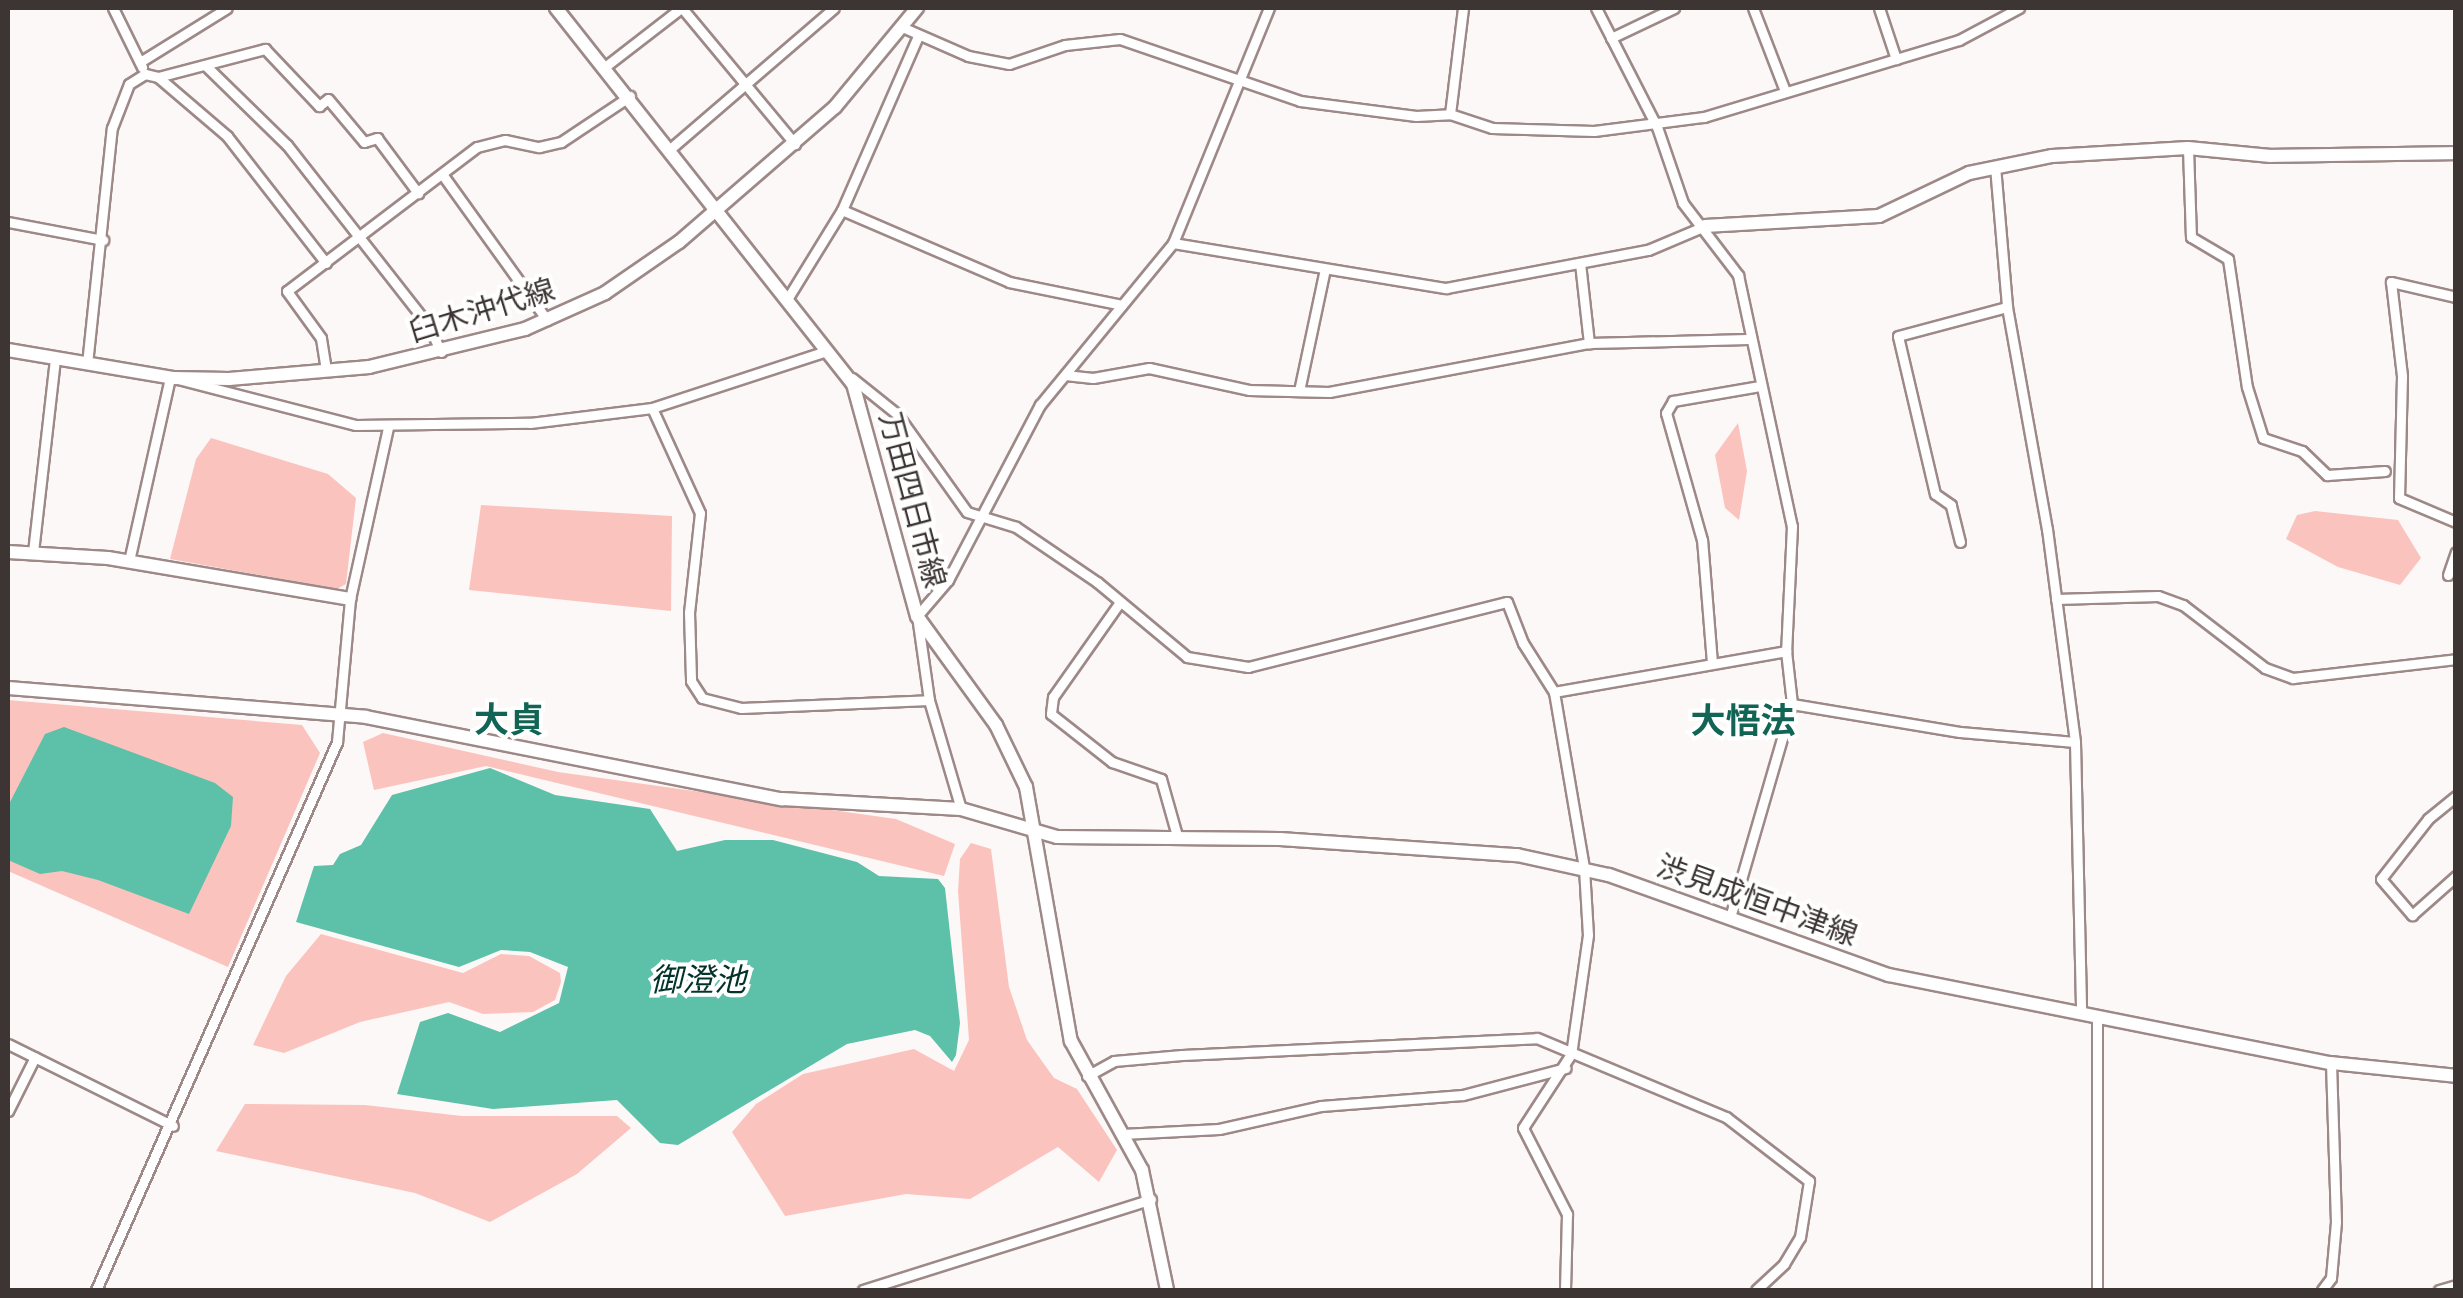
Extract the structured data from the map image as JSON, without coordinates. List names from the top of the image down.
{
  "streets": {
    "main road": ["臼木沖代線", "万田四日市線", "渋見成恒中津線"]
  },
  "crossings": [
    ["臼木沖代線", "万田四日市線"],
    ["万田四日市線", "渋見成恒中津線"]
  ],
  "districts": ["大貞", "大悟法"],
  "water": ["御澄池"]
}
